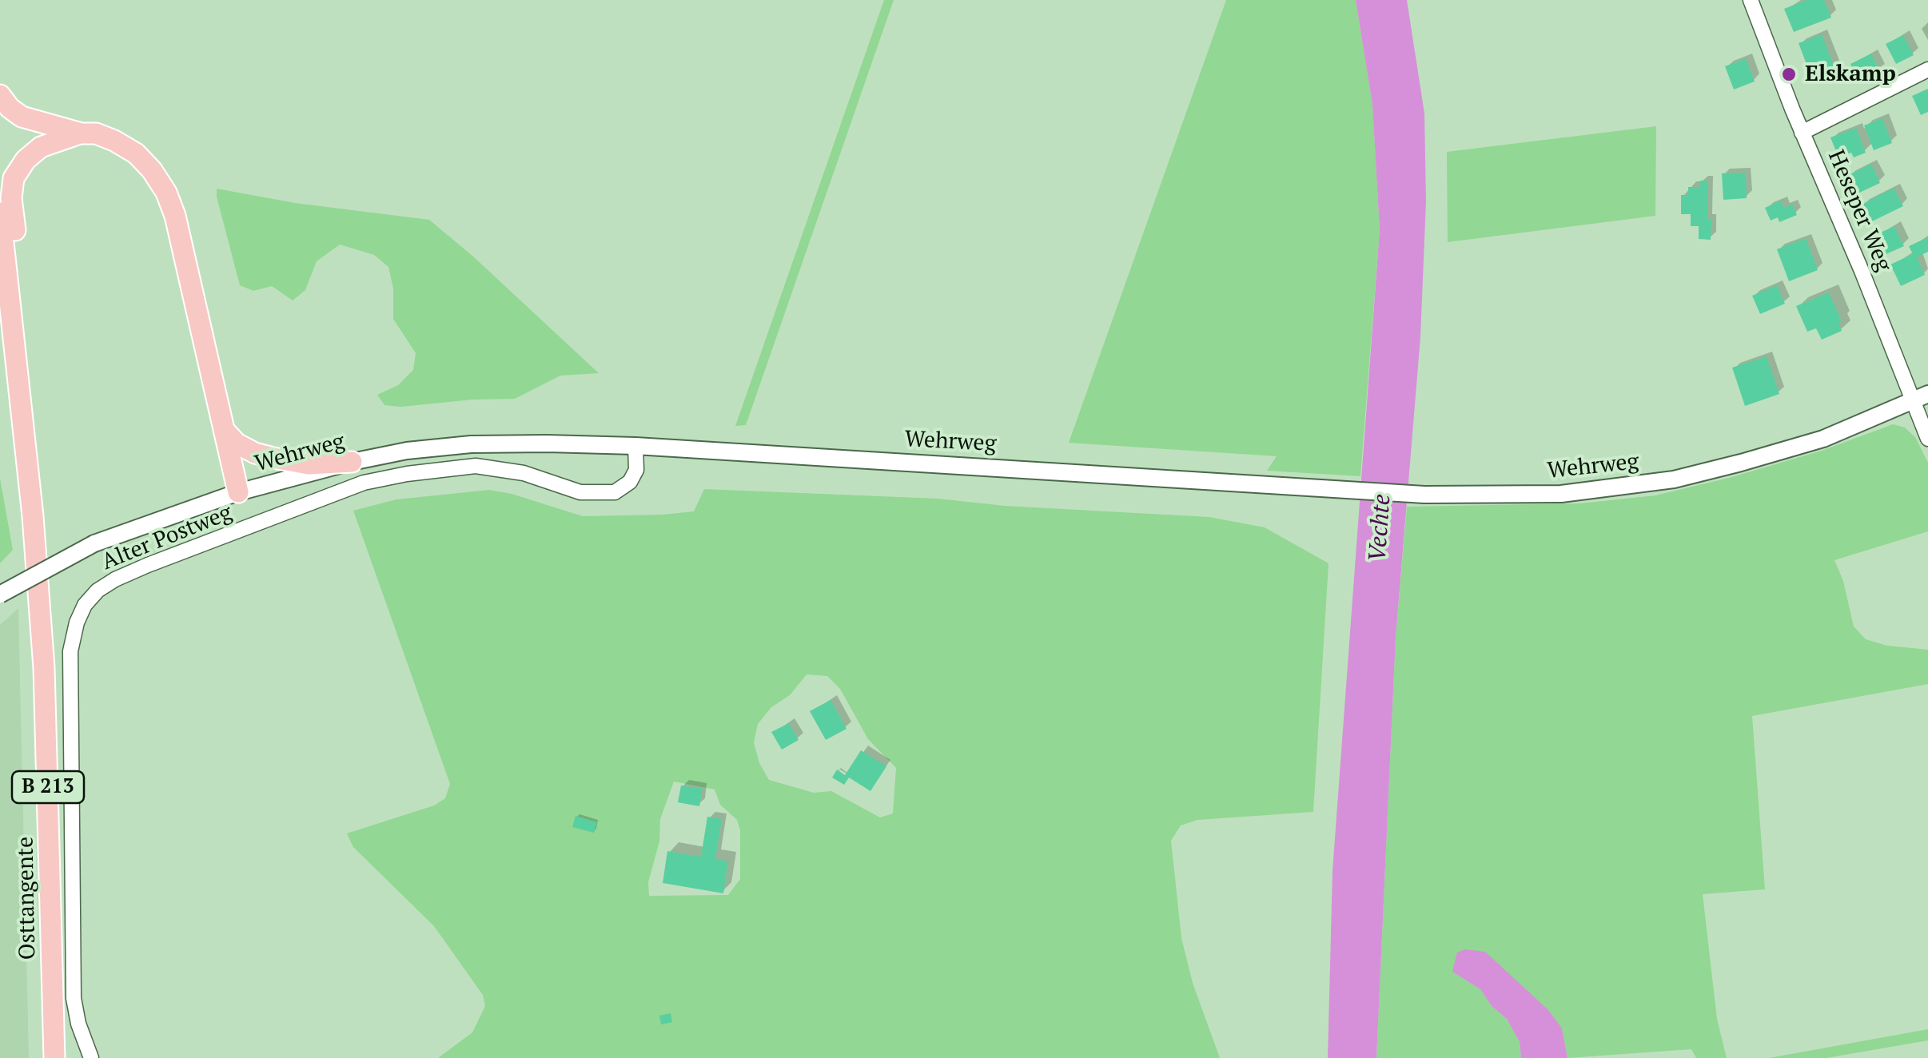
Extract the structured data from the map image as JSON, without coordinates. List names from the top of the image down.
{
  "streets": {
    "main road": ["B 213", "Osttangente"],
    "street": ["Heseper Weg", "Wehrweg", "Alter Postweg"]
  },
  "crossings": [
    ["Heseper Weg", "Wehrweg"],
    ["Wehrweg", "Alter Postweg"]
  ],
  "water": ["Vechte"],
  "places": ["Elskamp"]
}
